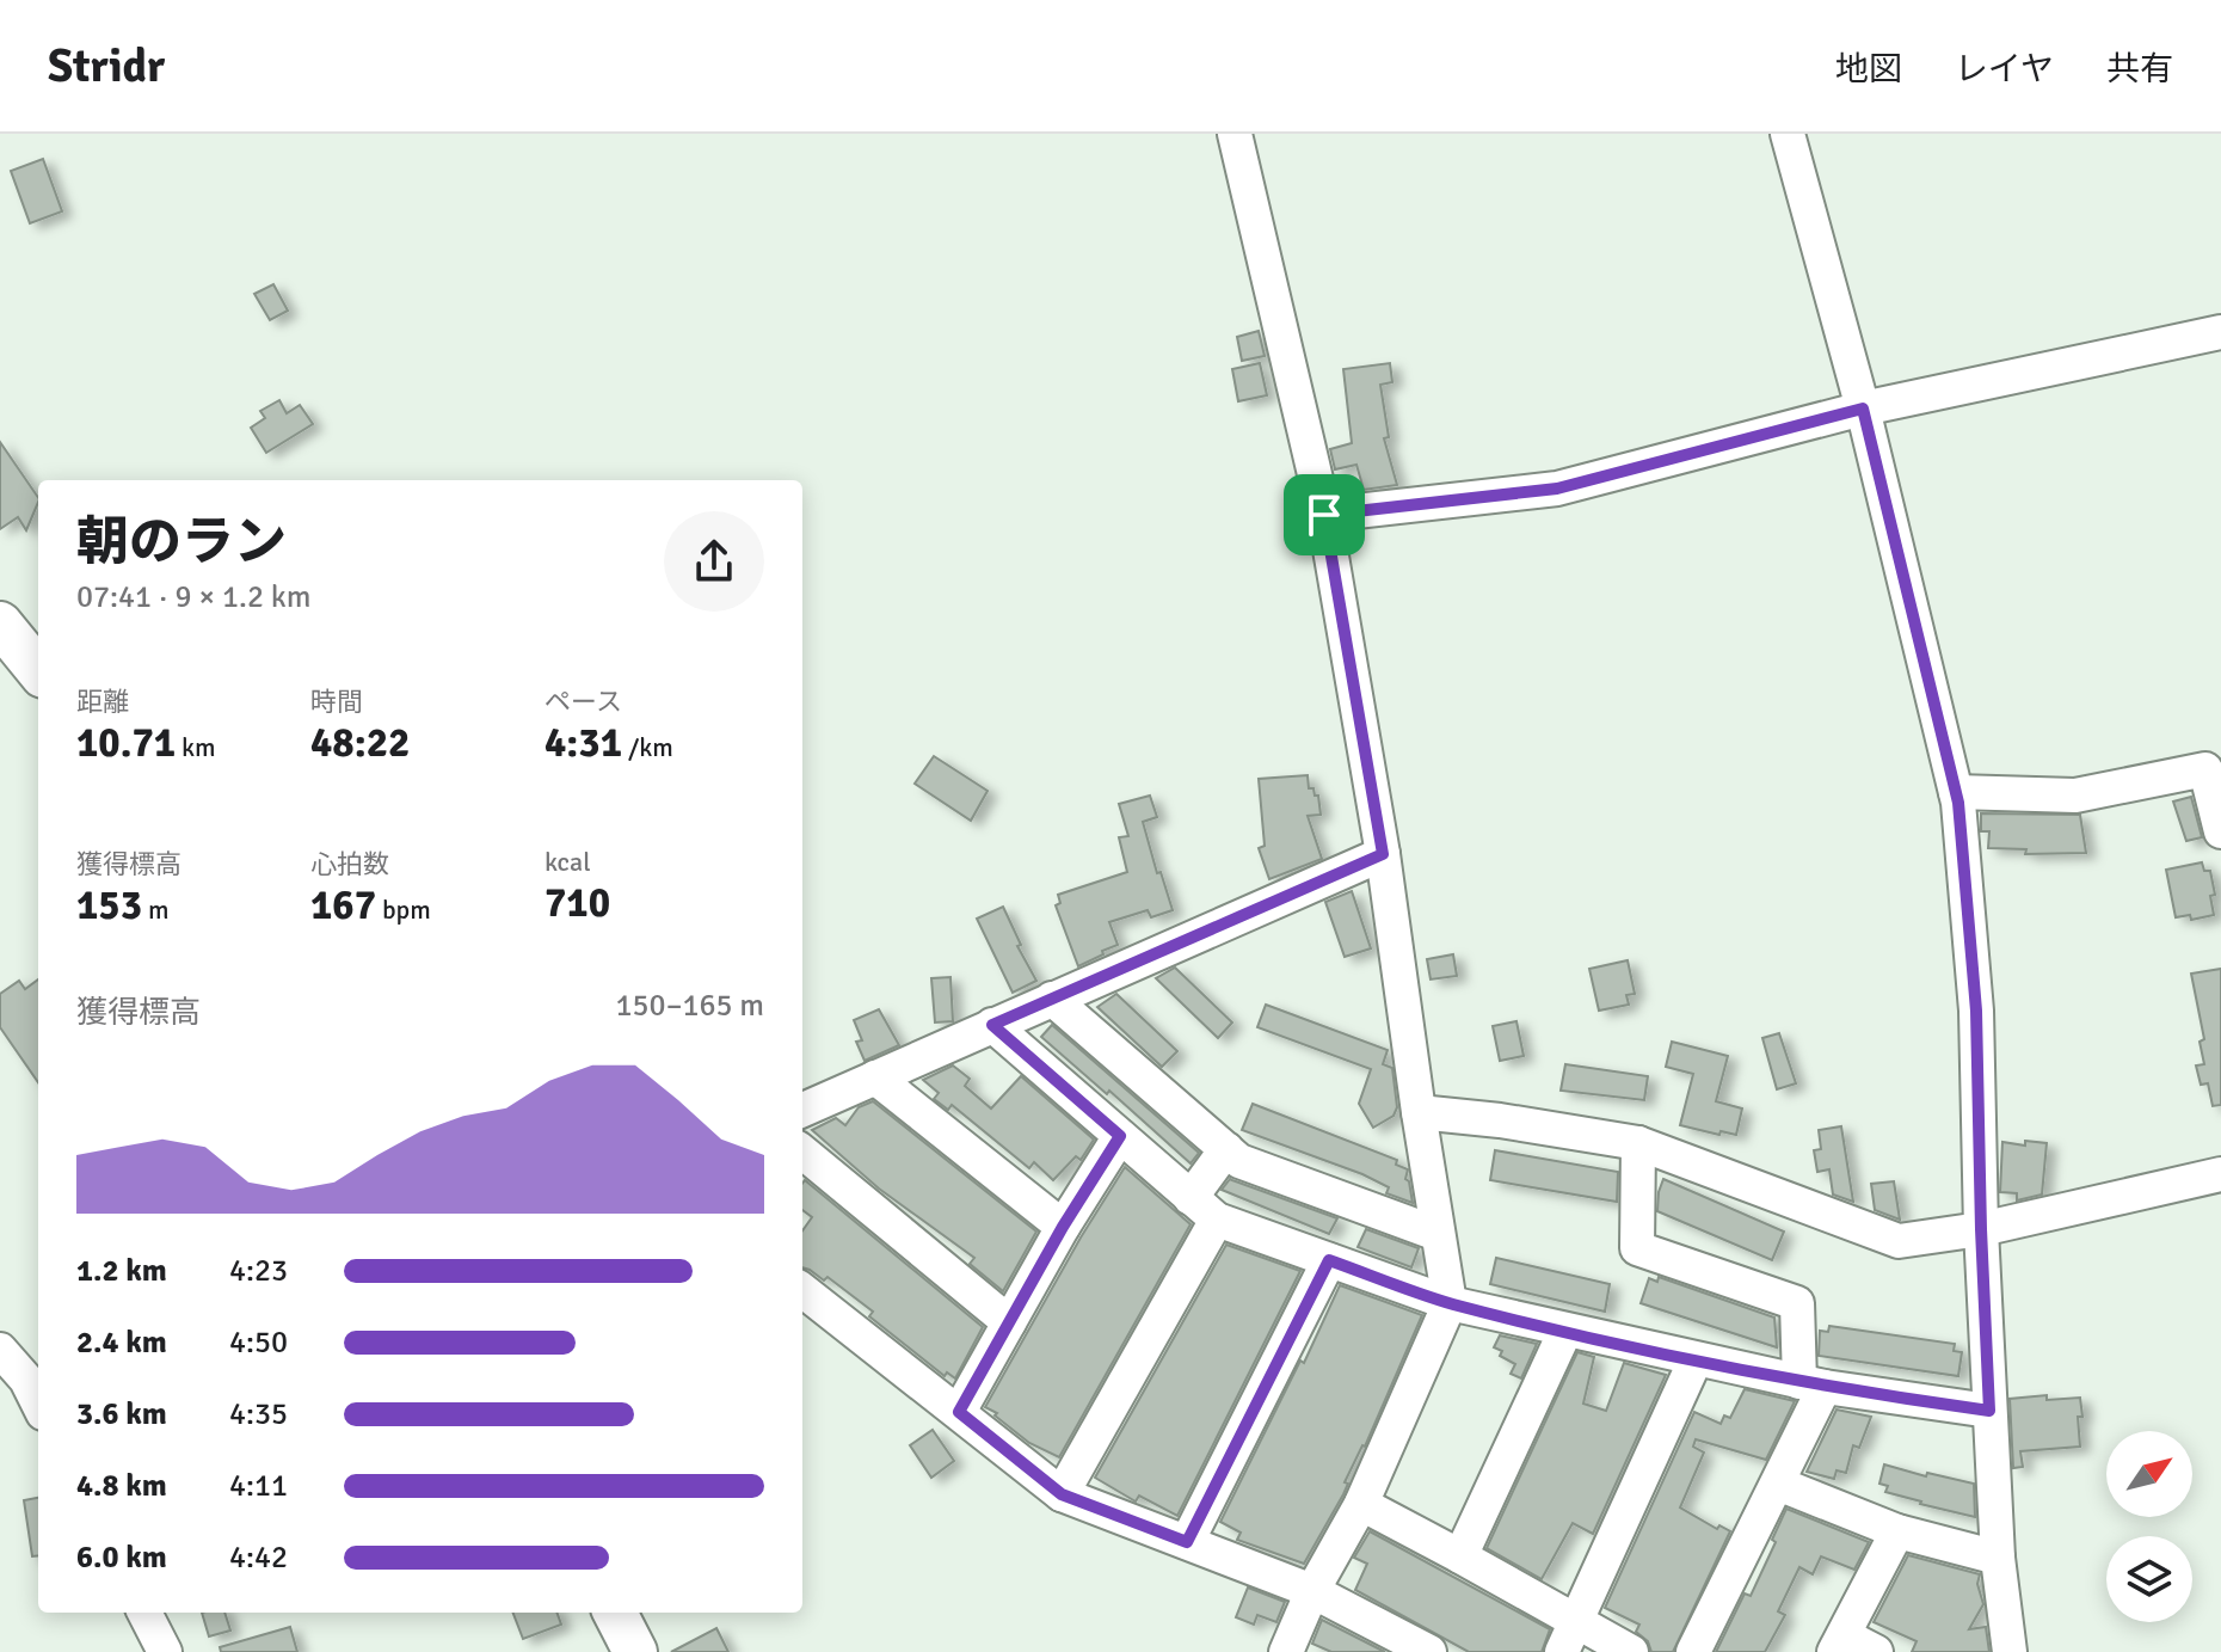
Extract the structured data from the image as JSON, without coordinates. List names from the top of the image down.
{
  "north": "top right",
  "page": {
    "header": "Stridr",
    "nav": ["地図", "レイヤ", "共有"],
    "heading": ["朝のラン", "07:41 · 9 × 1.2 km"],
    "stats": [
      ["距離", "10.71 km"],
      ["時間", "48:22"],
      ["ペース", "4:31 /km"],
      ["獲得標高", "153 m"],
      ["心拍数", "167 bpm"],
      ["kcal", "710"]
    ],
    "chart": ["獲得標高", "150–165 m"],
    "list": [
      {
        "name": "1.2 km",
        "note": "4:23"
      },
      {
        "name": "2.4 km",
        "note": "4:50"
      },
      {
        "name": "3.6 km",
        "note": "4:35"
      },
      {
        "name": "4.8 km",
        "note": "4:11"
      },
      {
        "name": "6.0 km",
        "note": "4:42"
      }
    ]
  }
}
